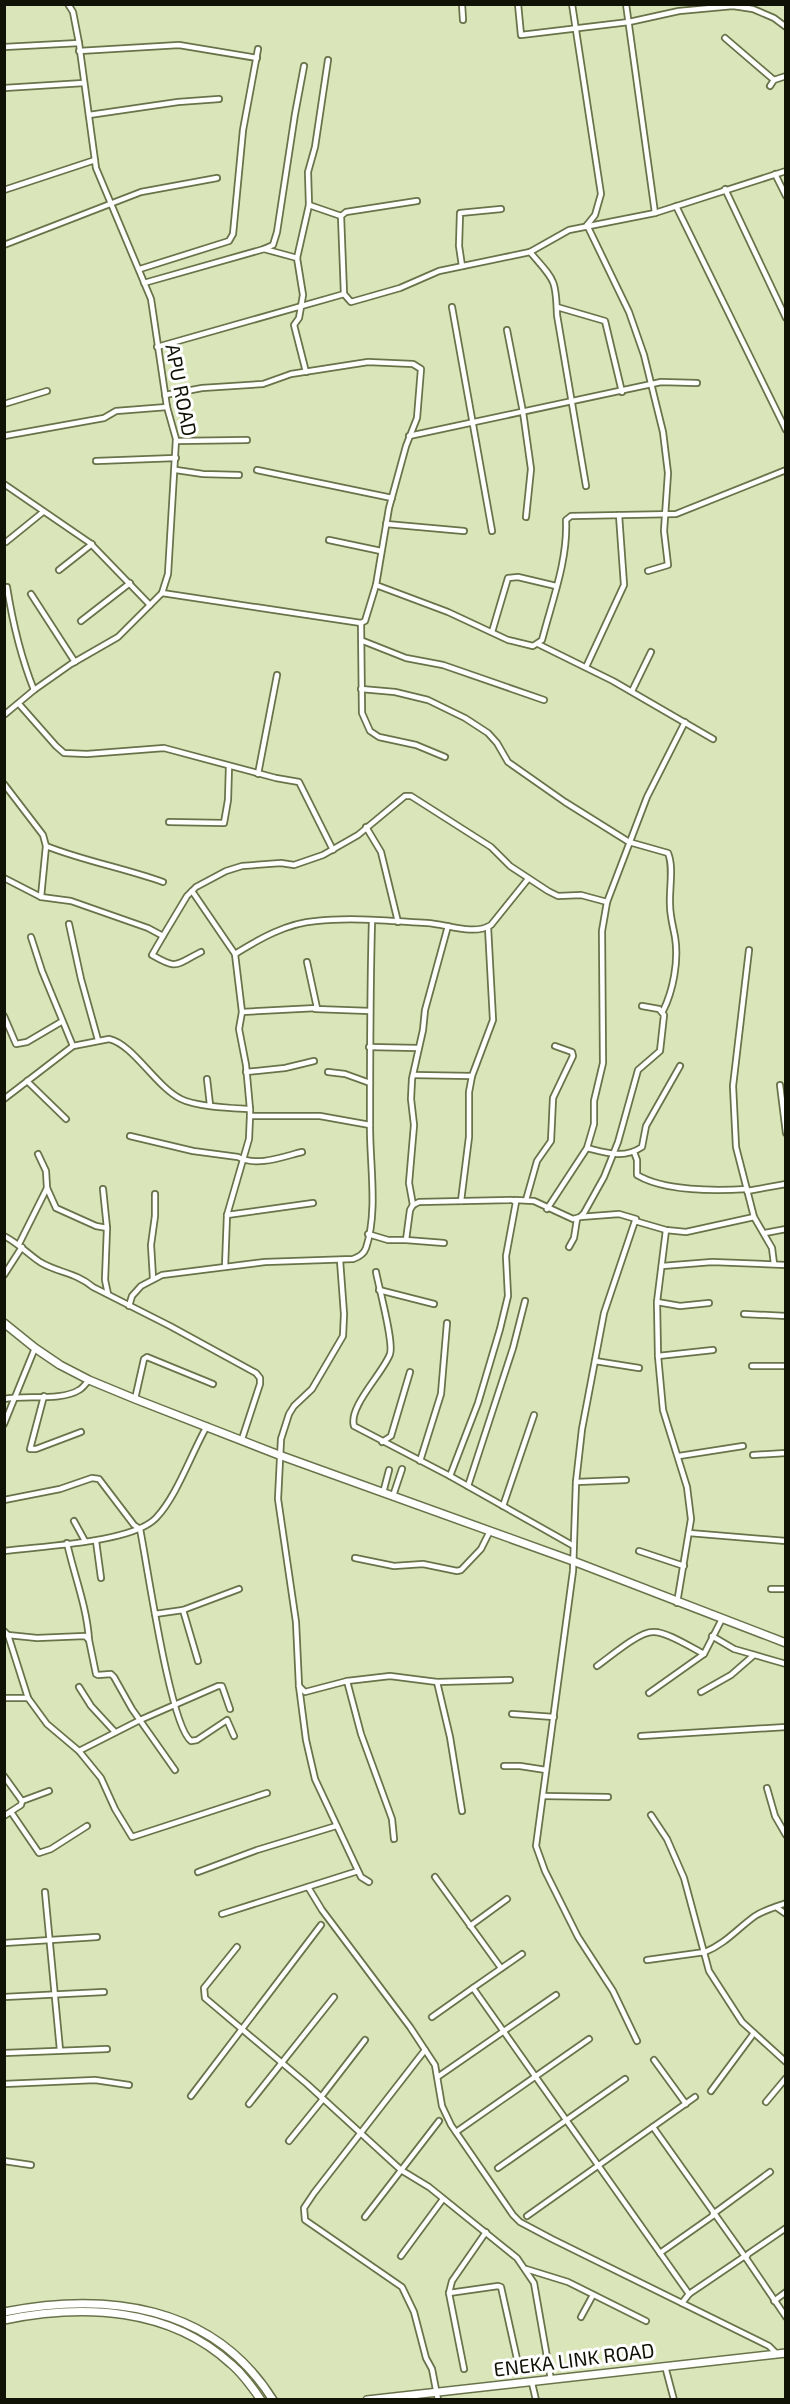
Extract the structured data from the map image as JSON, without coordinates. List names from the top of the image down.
{
  "streets": {
    "street": ["APU ROAD", "ENEKA LINK ROAD"]
  }
}
